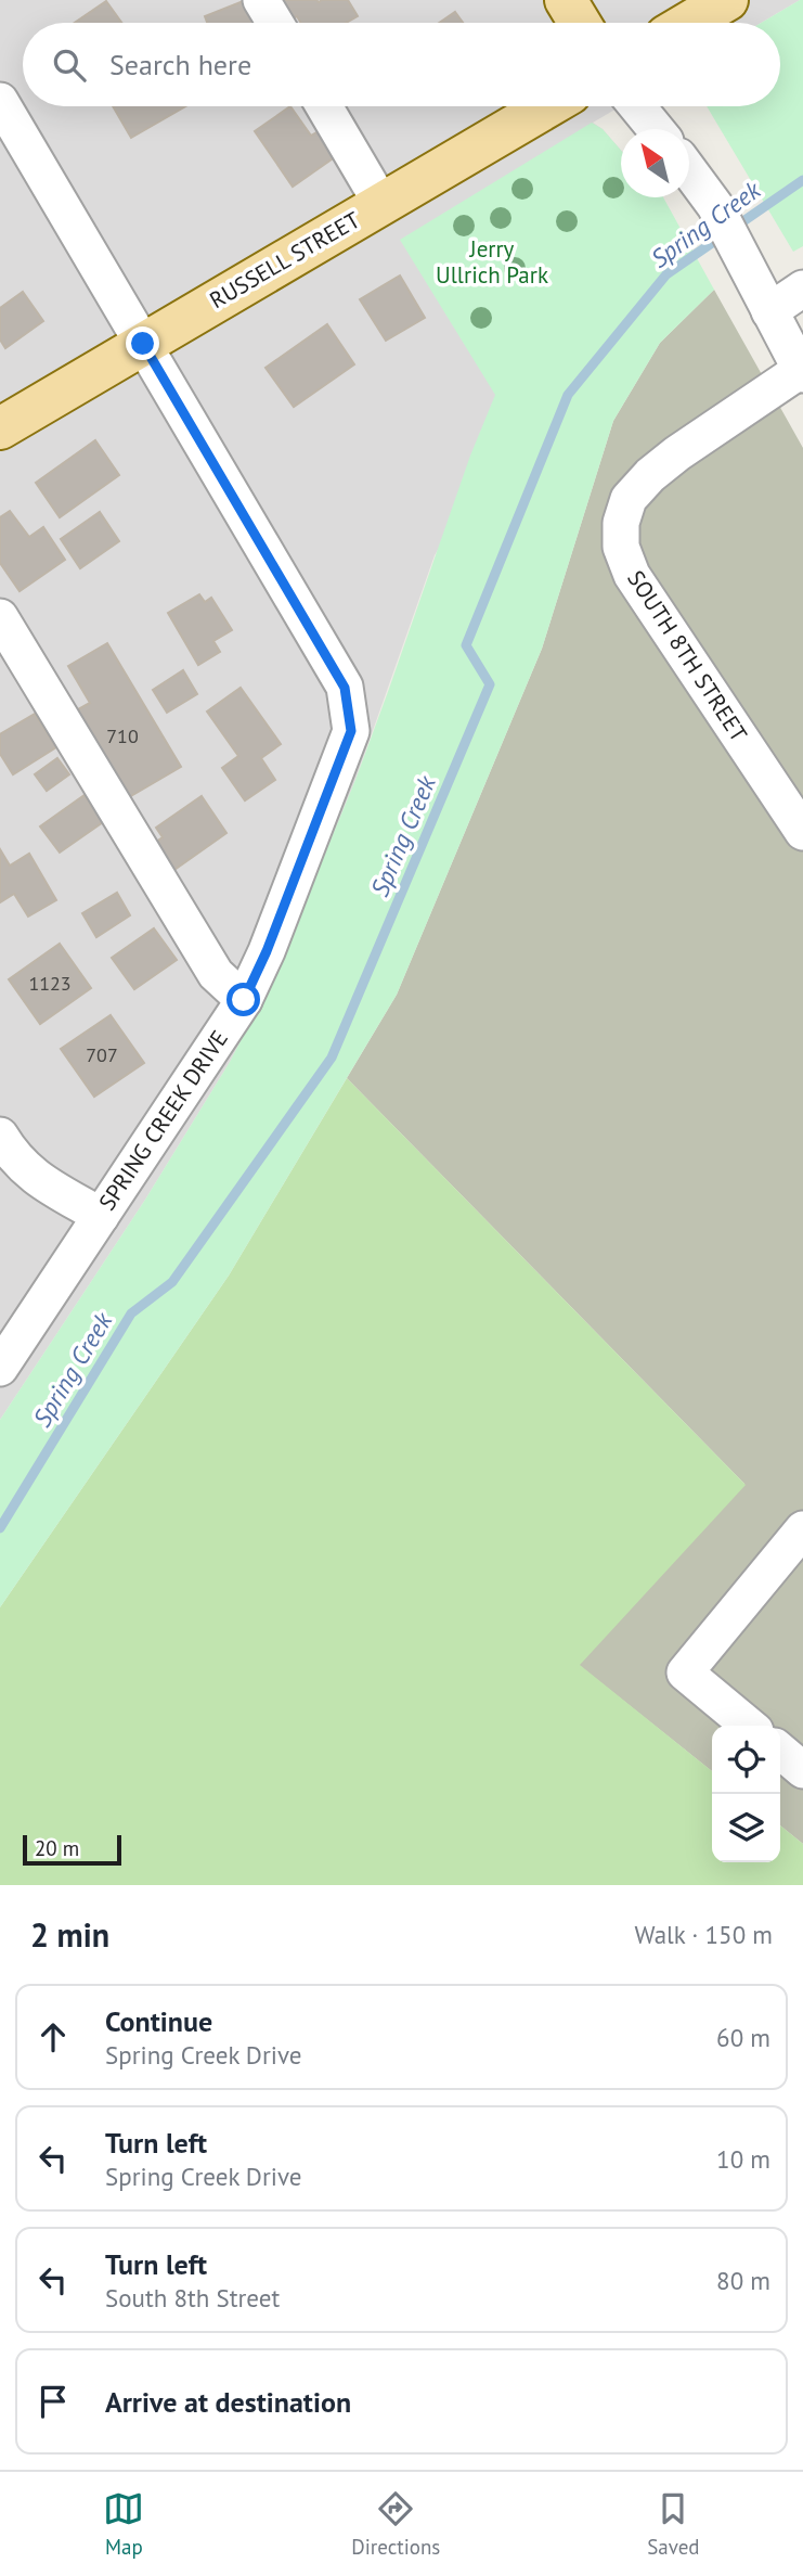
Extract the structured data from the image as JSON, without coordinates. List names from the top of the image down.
{
  "streets": {
    "main road": ["RUSSELL STREET"],
    "street": ["SOUTH 8TH STREET", "SPRING CREEK DRIVE"]
  },
  "crossings": [
    ["RUSSELL STREET", "SPRING CREEK DRIVE"]
  ],
  "water": ["Spring Creek"],
  "parks": ["Jerry Ullrich Park"],
  "house_numbers": ["710", "1123", "707"],
  "scale_bar": "20 m",
  "north": "top left",
  "page": {
    "search": "Search here",
    "scale": "20 m",
    "heading": ["2 min", "Walk · 150 m"],
    "list": [
      ["Continue", "Spring Creek Drive", "60 m"],
      ["Turn left", "Spring Creek Drive", "10 m"],
      ["Turn left", "South 8th Street", "80 m"],
      "Arrive at destination"
    ],
    "nav": ["Map", "Directions", "Saved"]
  }
}
